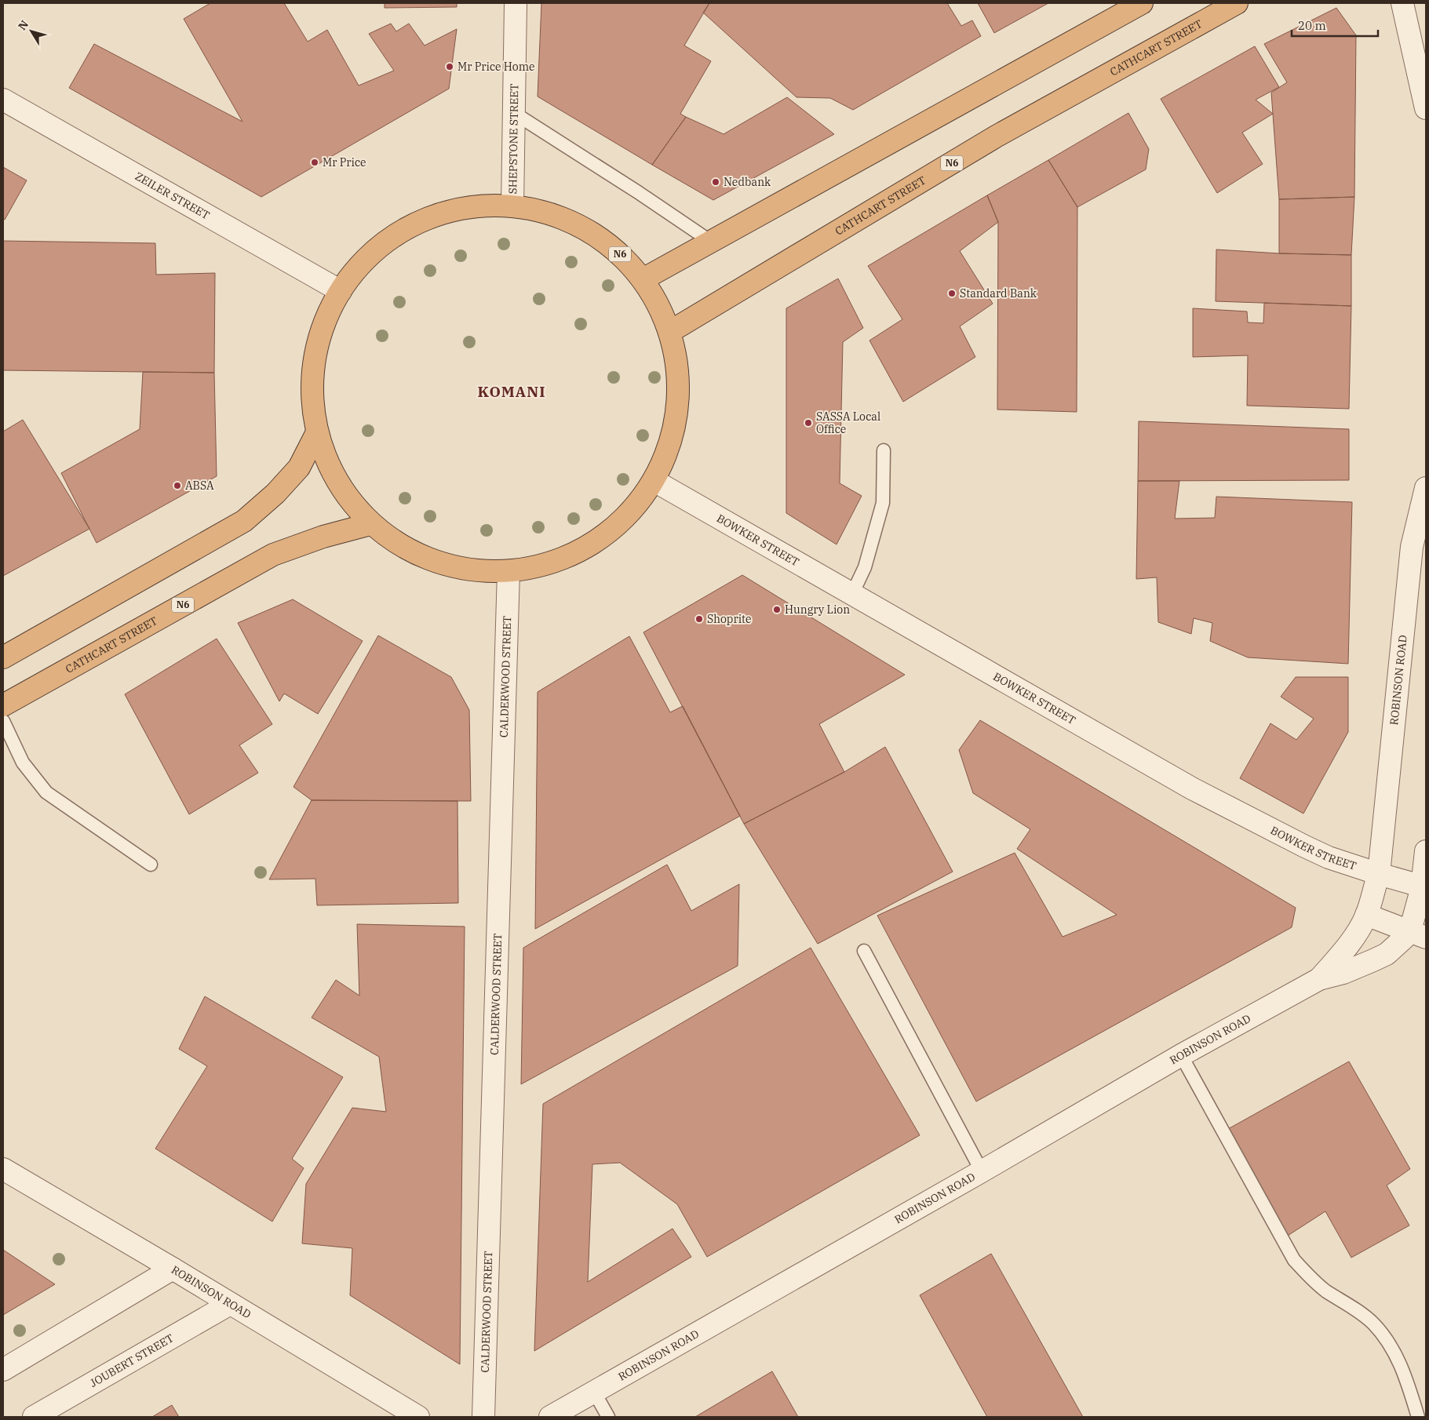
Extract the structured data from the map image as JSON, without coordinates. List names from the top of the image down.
{
  "streets": {
    "highway": ["CATHCART STREET", "N6"],
    "street": [
      "SHEPSTONE STREET",
      "ZEILER STREET",
      "BOWKER STREET",
      "CALDERWOOD STREET",
      "ROBINSON ROAD",
      "JOUBERT STREET"
    ]
  },
  "crossings": [
    ["CATHCART STREET", "N6"],
    ["SHEPSTONE STREET", "N6"],
    ["N6", "ZEILER STREET"],
    ["N6", "BOWKER STREET"],
    ["N6", "CALDERWOOD STREET"],
    ["BOWKER STREET", "ROBINSON ROAD"],
    ["ROBINSON ROAD", "JOUBERT STREET"]
  ],
  "districts": ["KOMANI"],
  "places": [
    "Mr Price Home",
    "Mr Price",
    "Nedbank",
    "Standard Bank",
    "SASSA Local Office",
    "ABSA",
    "Hungry Lion",
    "Shoprite"
  ],
  "scale_bar": "20 m",
  "north": "top left"
}
